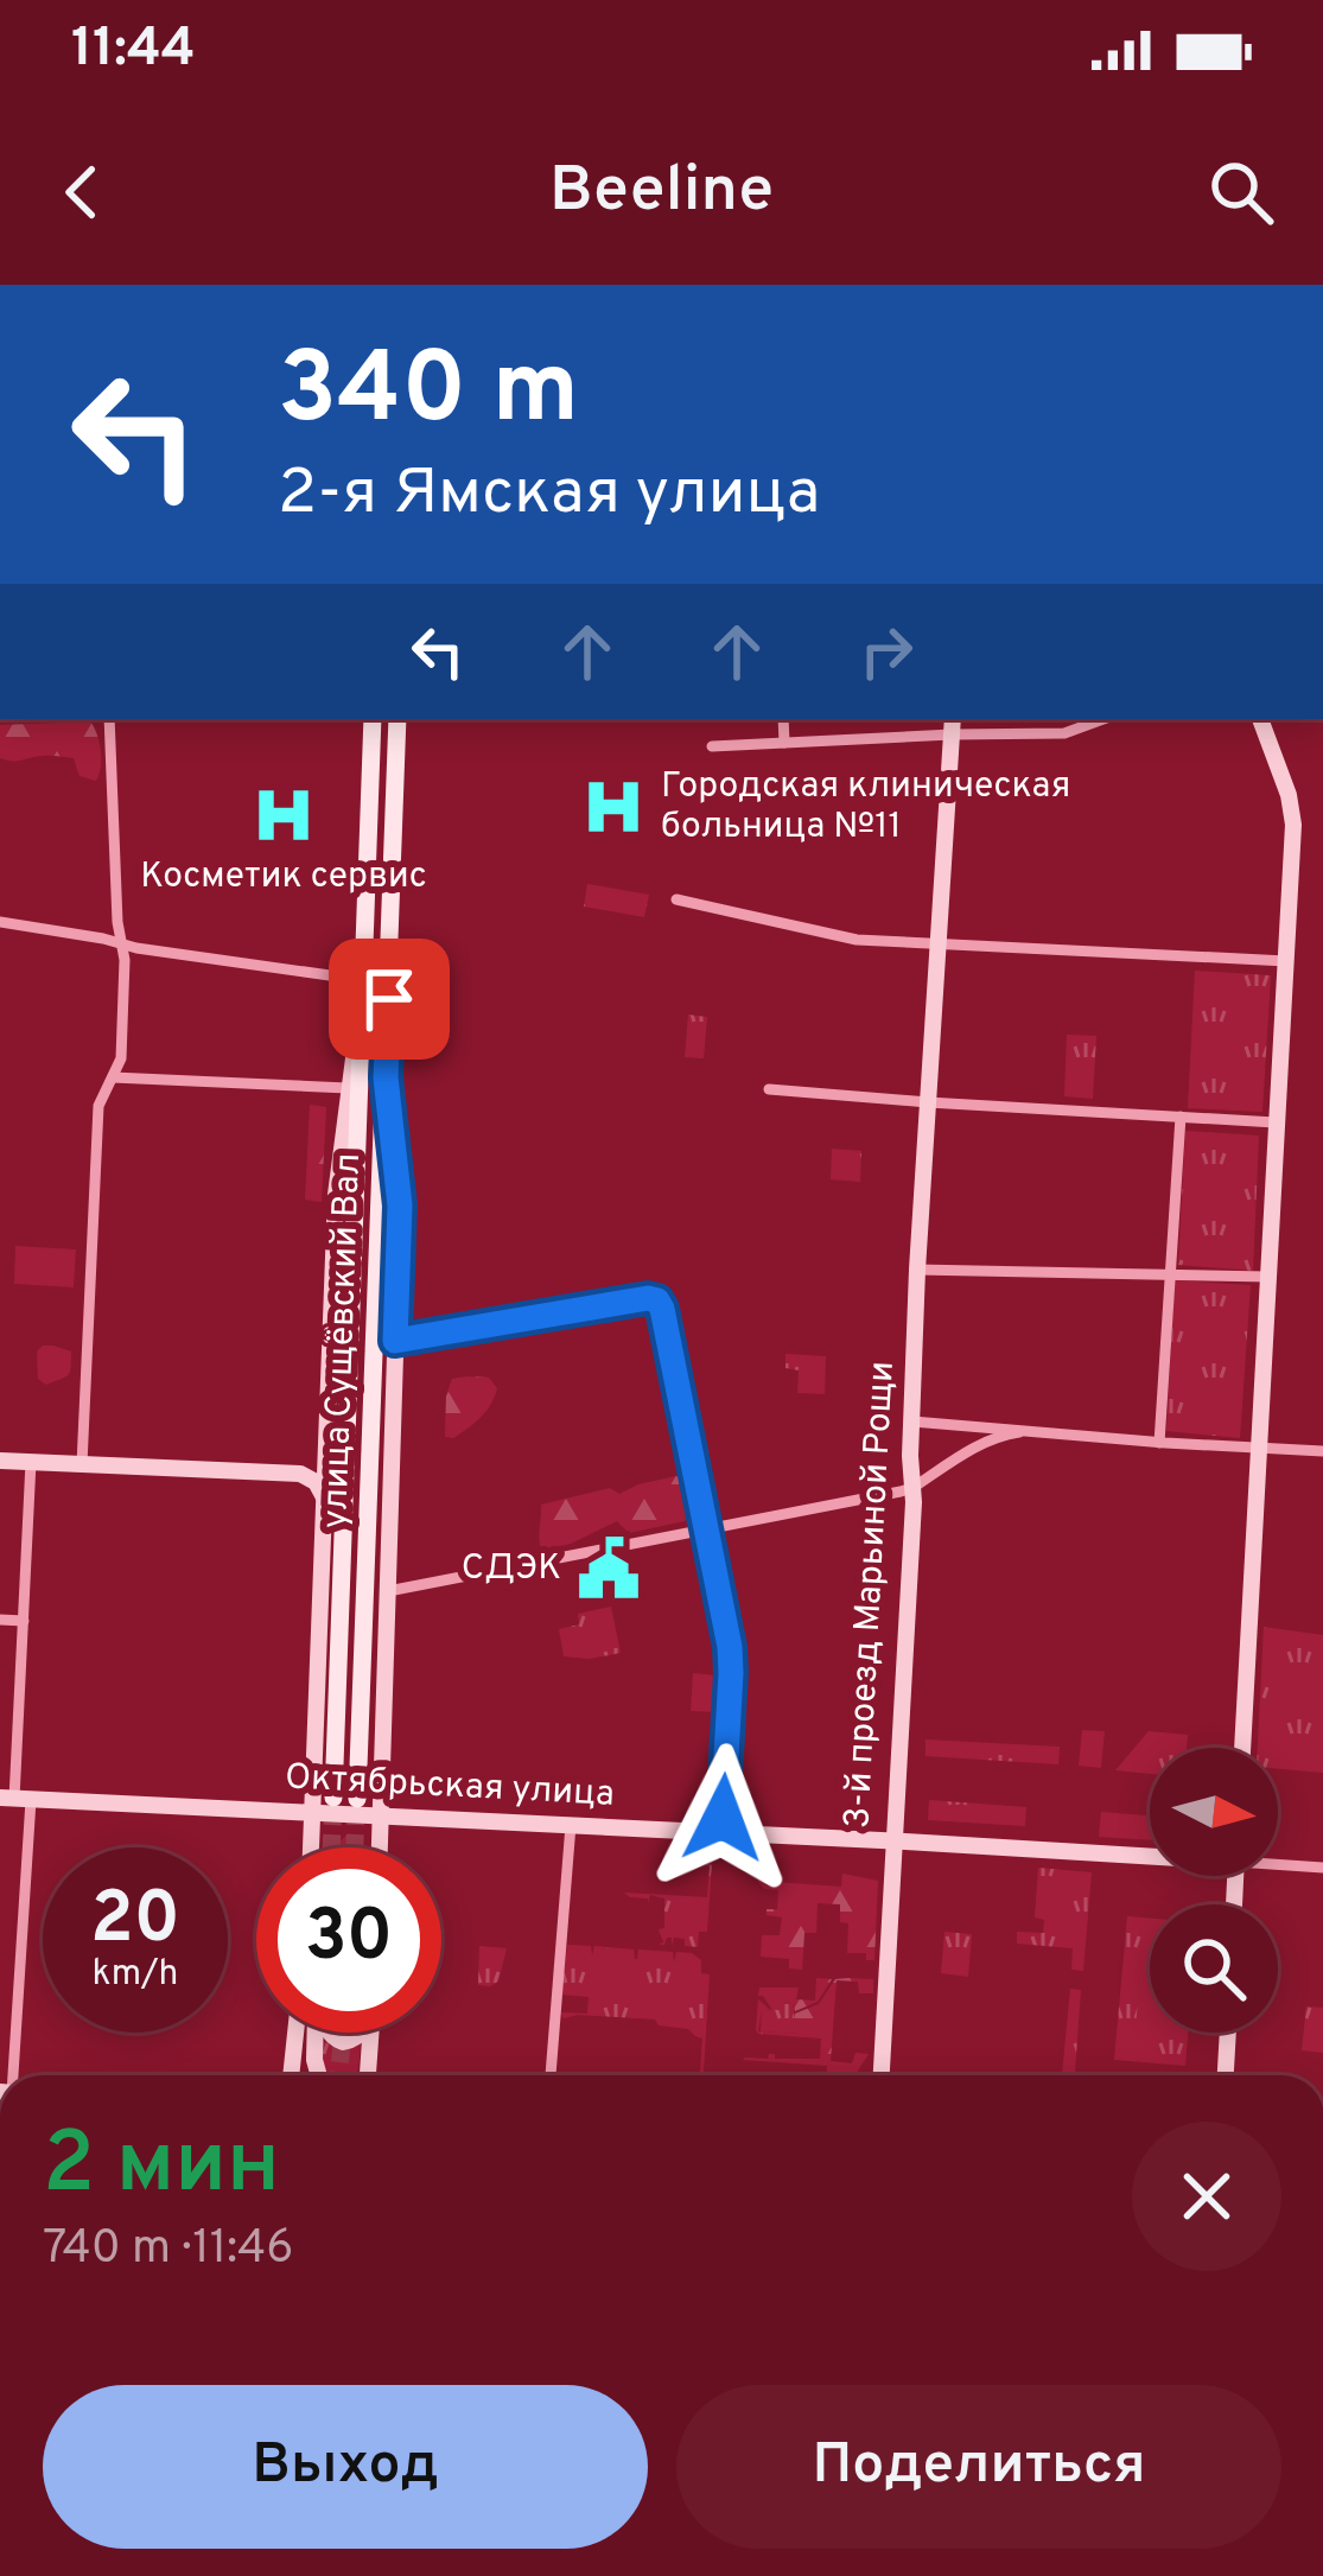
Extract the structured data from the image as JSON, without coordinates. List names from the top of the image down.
{
  "streets": {
    "main road": ["улица Сущёвский Вал"],
    "street": ["3-й проезд Марьиной Рощи", "Октябрьская улица"]
  },
  "crossings": [
    ["3-й проезд Марьиной Рощи", "Октябрьская улица"]
  ],
  "places": {
    "hospital": ["Городская клиническая больница №11", "Косметик сервис"],
    "public building": ["СДЭК"]
  },
  "north": "right",
  "page": {
    "status": "11:44",
    "header": "Beeline",
    "turn": ["340 m", "2-я Ямская улица"],
    "speed": "20 km/h",
    "limit": "30",
    "heading": ["2 мин", "740 m · 11:46"],
    "buttons": ["Выход", "Поделиться"]
  }
}
